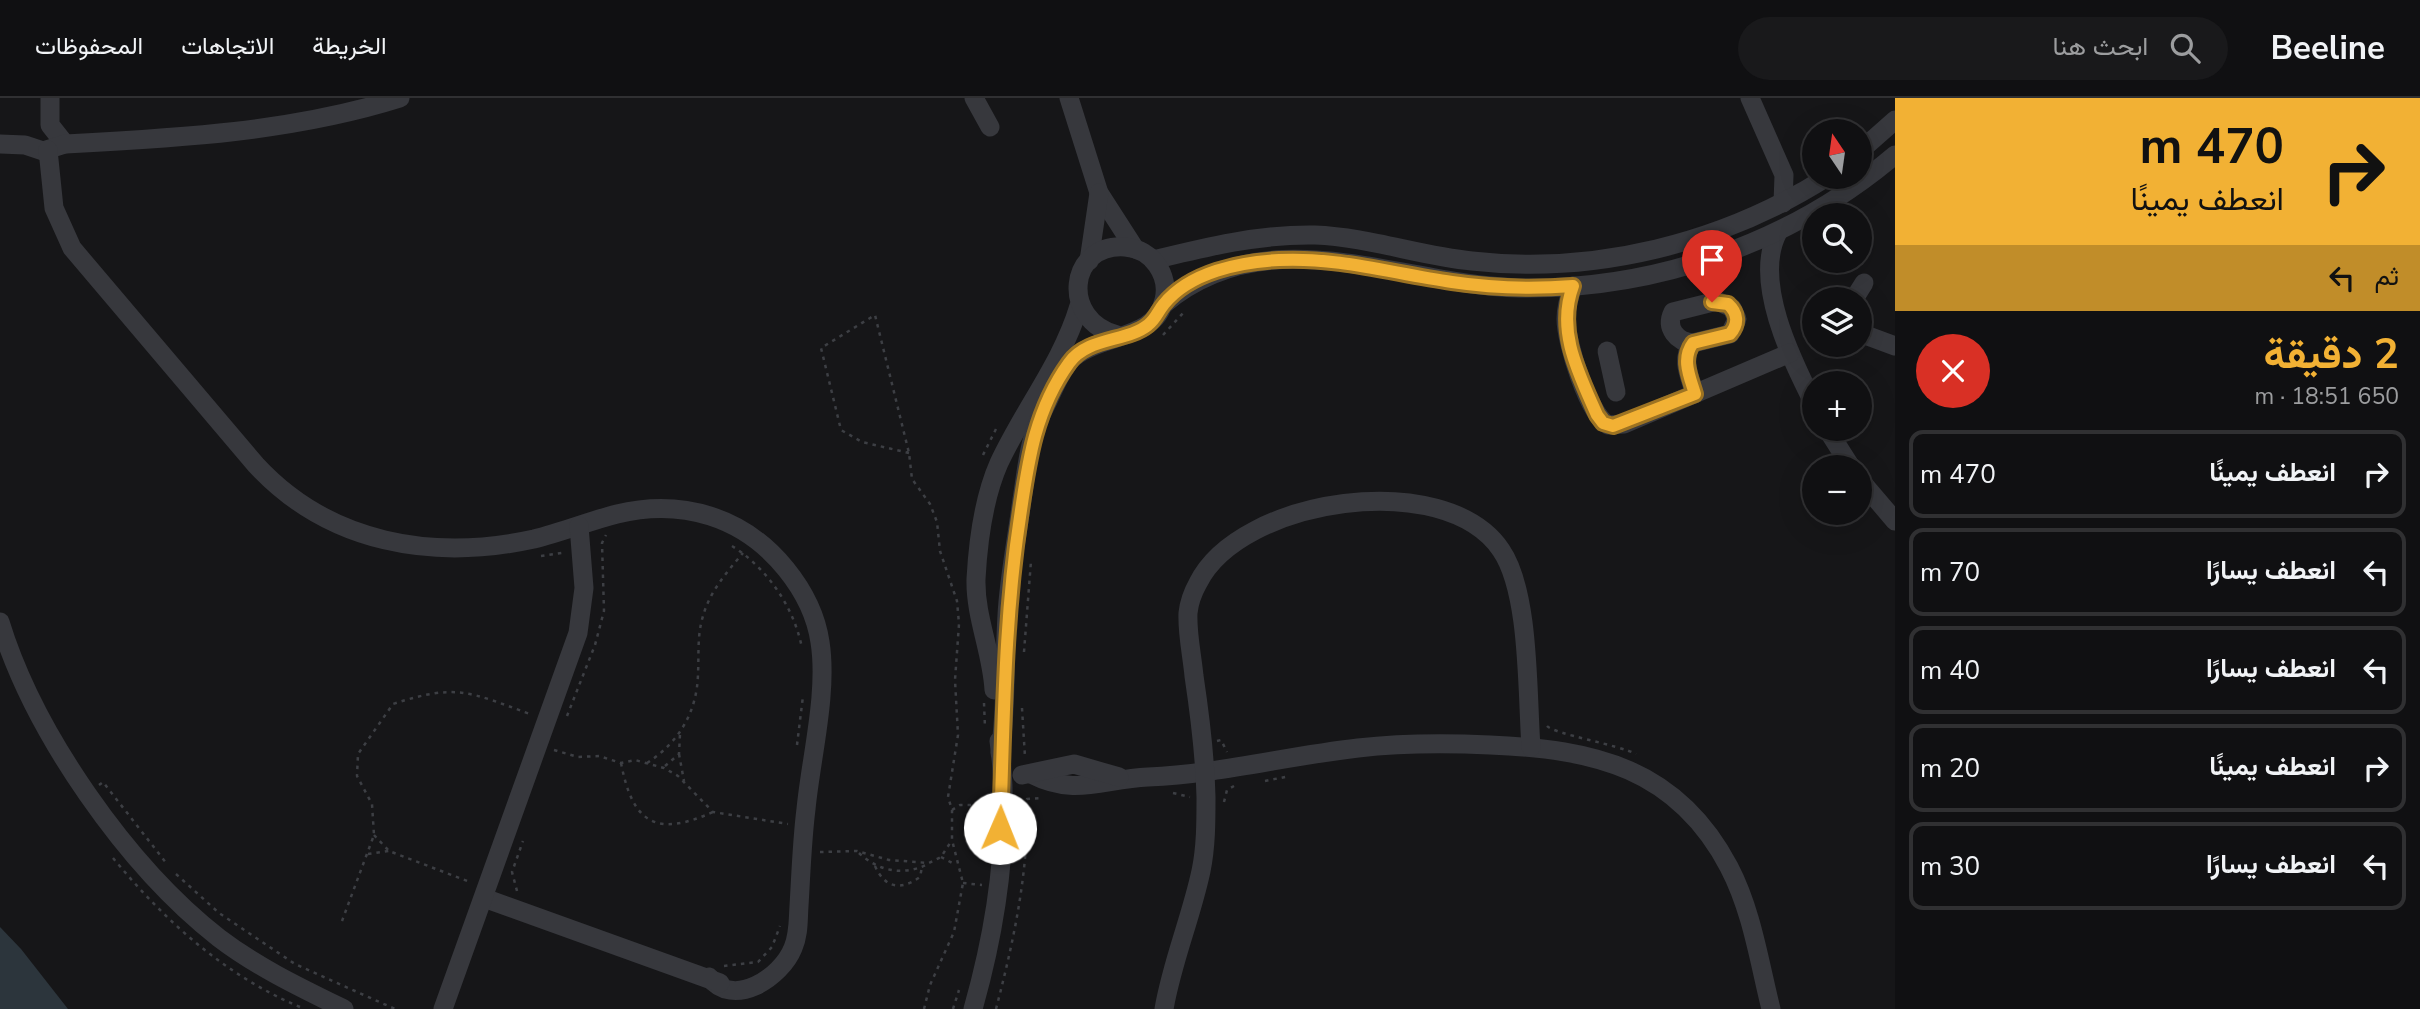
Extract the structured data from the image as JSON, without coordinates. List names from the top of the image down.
{
  "north": "top",
  "page": {
    "header": "Beeline",
    "search": "ابحث هنا",
    "nav": ["الخريطة", "الاتجاهات", "المحفوظات"],
    "turn": ["470 m", "انعطف يمينًا"],
    "map_buttons": ["+", "−"],
    "then": "ثم",
    "heading": ["2 دقيقة", "650 m · 18:51"],
    "list": [
      {
        "name": "انعطف يمينًا",
        "value": "470 m"
      },
      {
        "name": "انعطف يسارًا",
        "value": "70 m"
      },
      {
        "name": "انعطف يسارًا",
        "value": "40 m"
      },
      {
        "name": "انعطف يمينًا",
        "value": "20 m"
      },
      {
        "name": "انعطف يسارًا",
        "value": "30 m"
      }
    ]
  }
}
